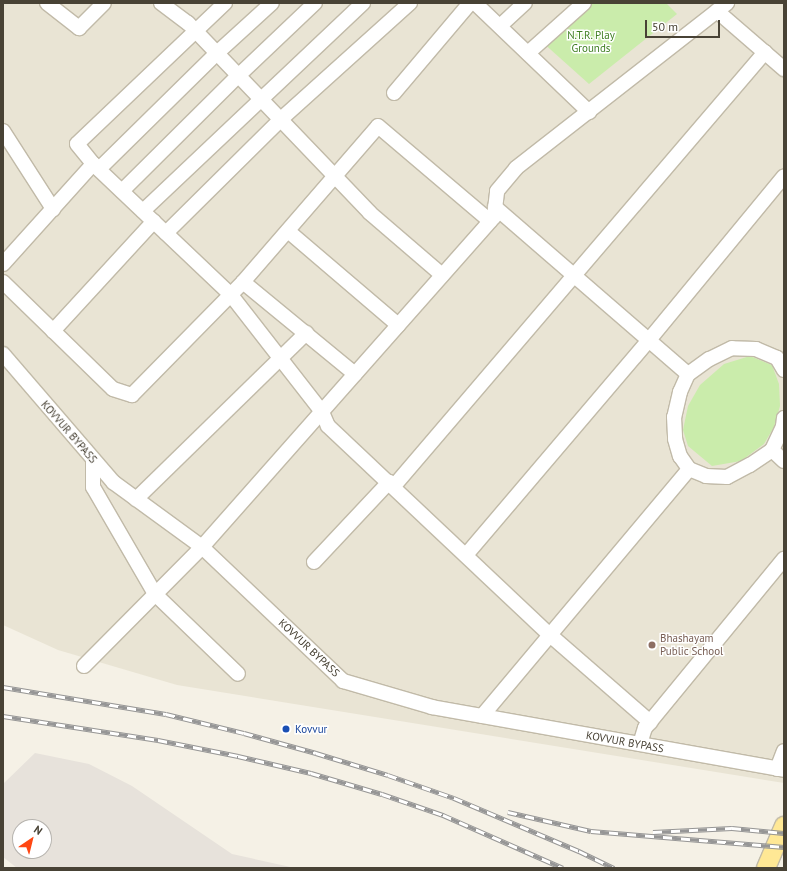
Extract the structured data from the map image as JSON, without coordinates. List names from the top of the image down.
{
  "streets": {
    "street": ["KOVVUR BYPASS"]
  },
  "parks": ["N.T.R. Play Grounds"],
  "places": ["Bhashayam Public School", "Kovvur"],
  "scale_bar": "50 m",
  "north": "top right"
}
